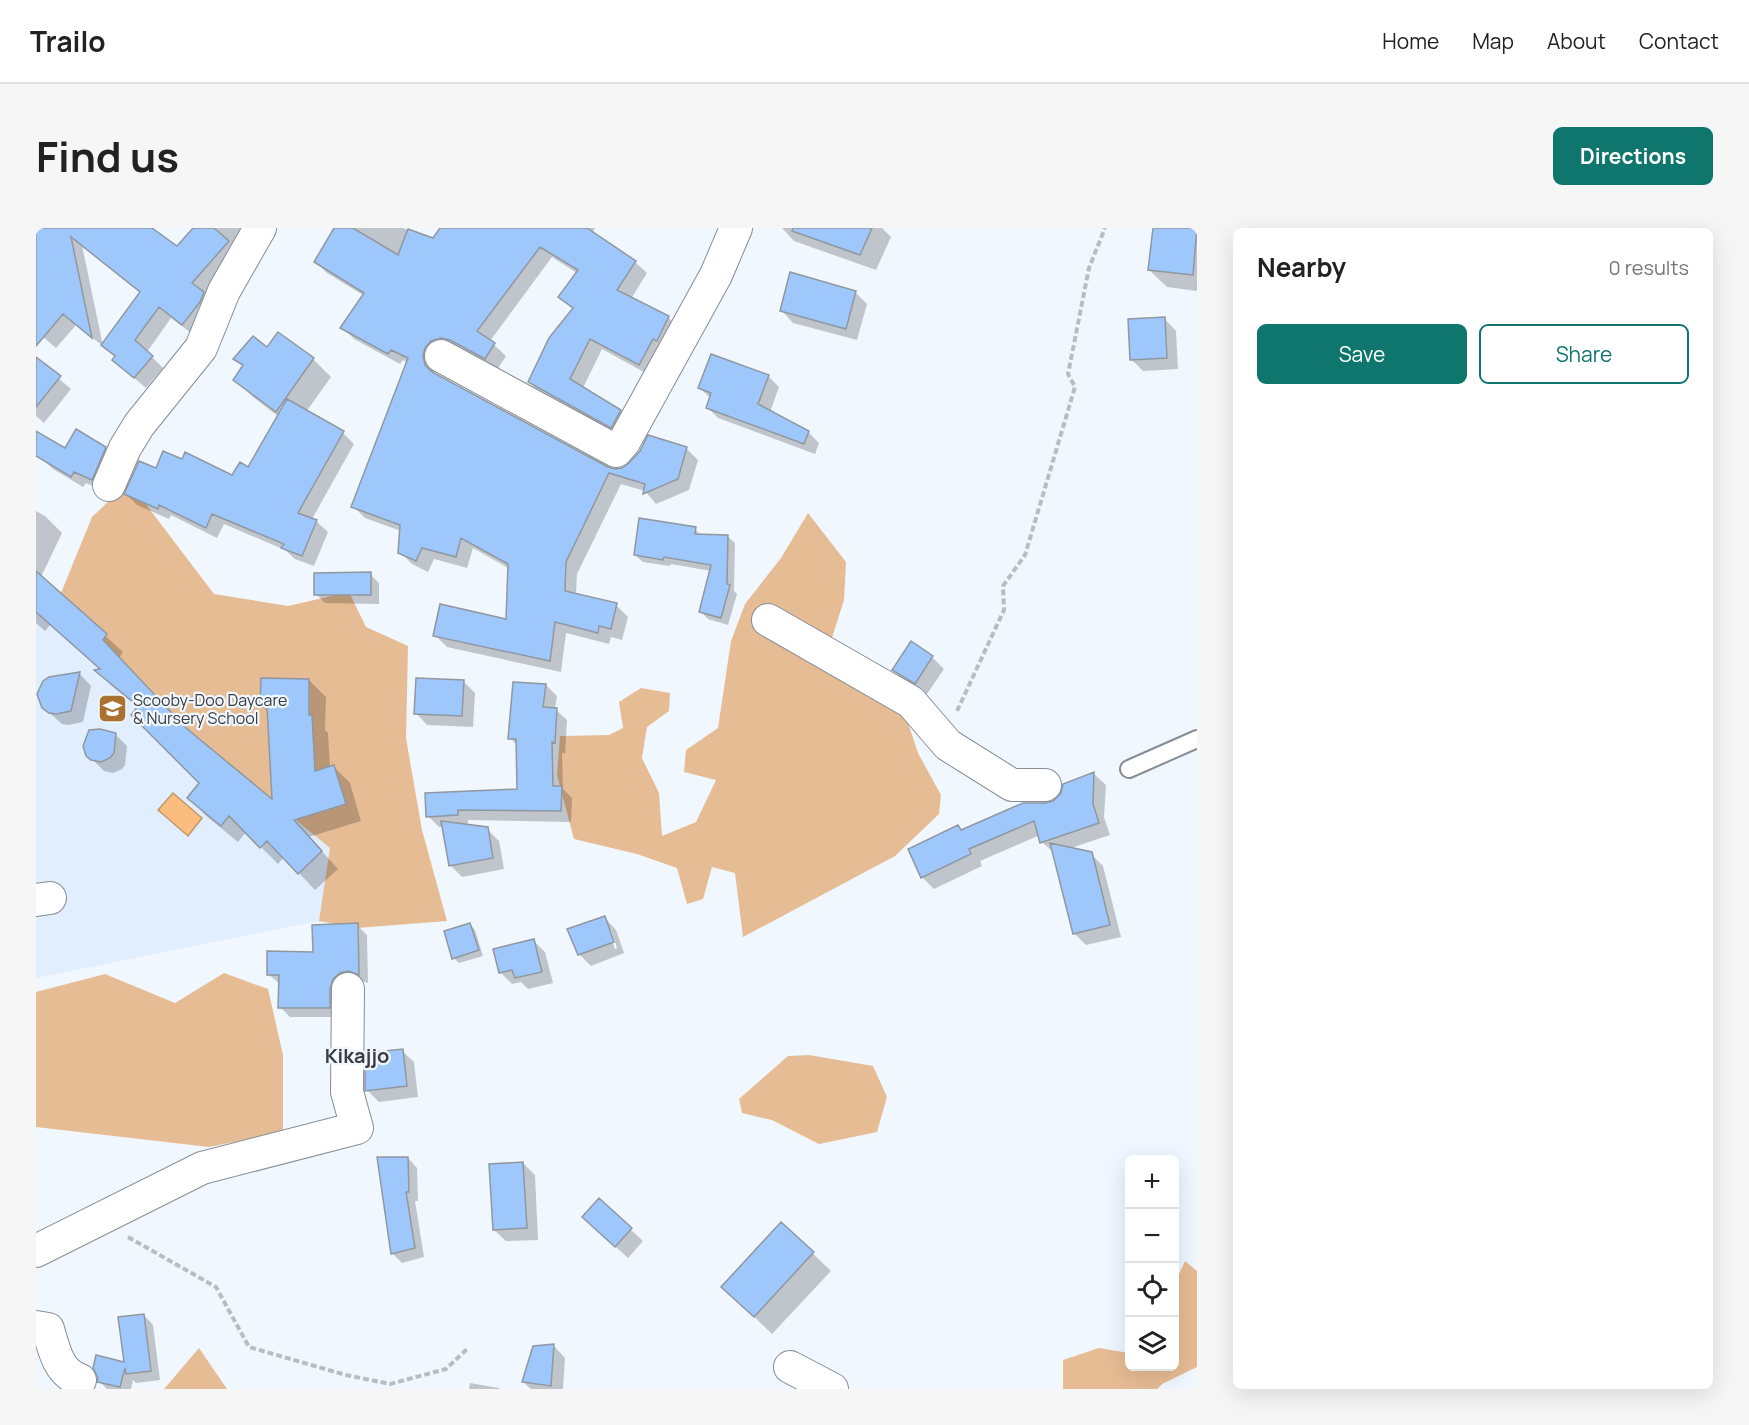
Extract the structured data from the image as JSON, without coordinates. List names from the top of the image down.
{
  "districts": ["Kikajjo"],
  "places": {
    "school or university": ["Scooby-Doo Daycare & Nursery School"]
  },
  "page": {
    "header": "Trailo",
    "nav": [
      "Home",
      "Map",
      "About",
      "Contact"
    ],
    "title": "Find us",
    "buttons": [
      "Directions",
      ["Save", "Share"]
    ],
    "heading": ["Nearby", "0 results"],
    "map_buttons": ["+", "−"]
  }
}
